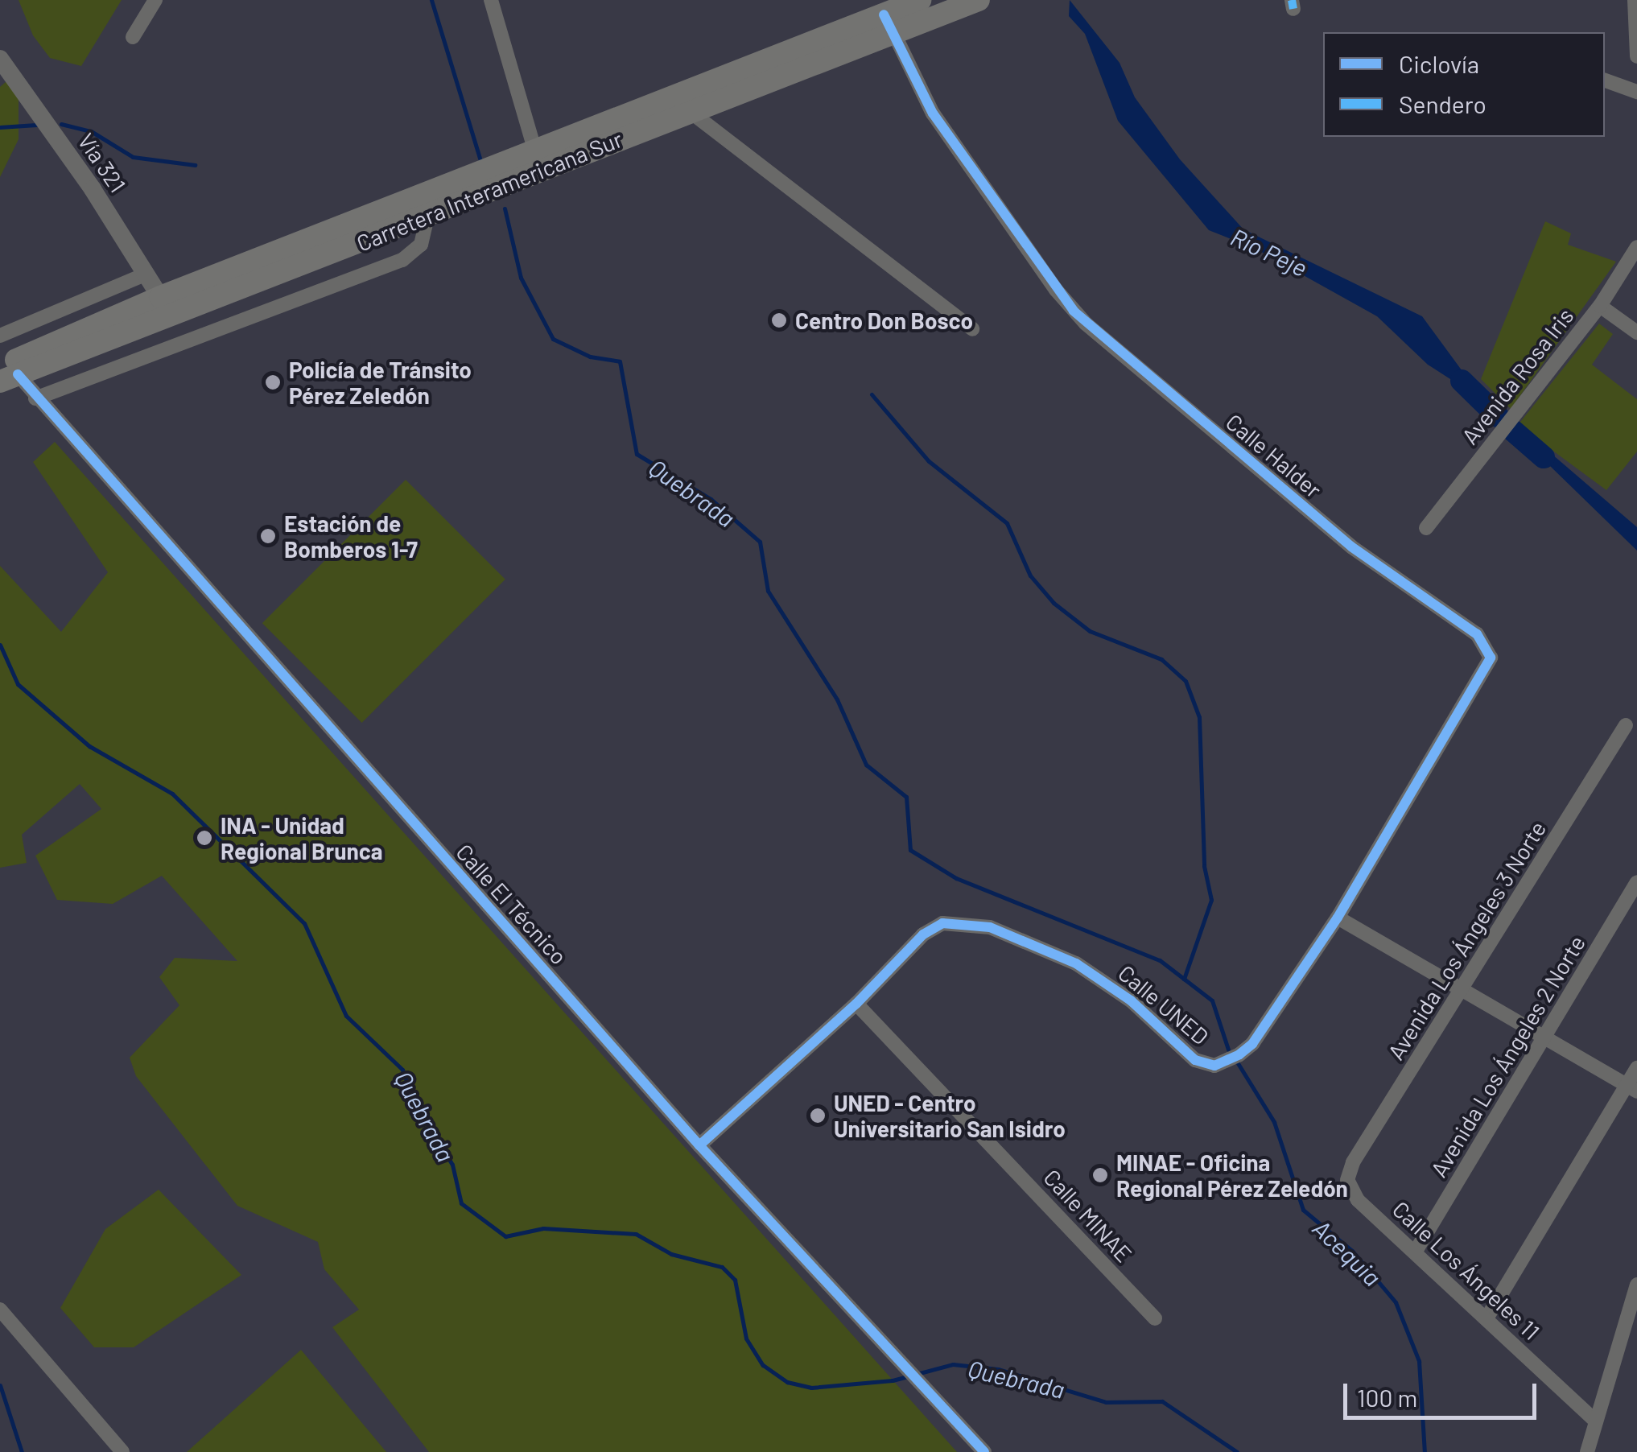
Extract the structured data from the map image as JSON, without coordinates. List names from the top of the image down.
{
  "streets": {
    "highway": ["Carretera Interamericana Sur"],
    "street": [
      "Vía 321",
      "Avenida Rosa Iris",
      "Calle Halder",
      "Calle El Técnico",
      "Avenida Los Ángeles 3 Norte",
      "Calle UNED",
      "Avenida Los Ángeles 2 Norte",
      "Calle MINAE",
      "Calle Los Ángeles 11"
    ]
  },
  "crossings": [
    ["Vía 321", "Carretera Interamericana Sur"],
    ["Carretera Interamericana Sur", "Calle Halder"],
    ["Carretera Interamericana Sur", "Calle El Técnico"],
    ["Calle Halder", "Calle UNED"],
    ["Calle El Técnico", "Calle UNED"],
    ["Avenida Los Ángeles 3 Norte", "Calle Los Ángeles 11"],
    ["Calle UNED", "Calle MINAE"],
    ["Avenida Los Ángeles 2 Norte", "Calle Los Ángeles 11"]
  ],
  "water": ["Río Peje", "Quebrada", "Acequia"],
  "places": [
    "Centro Don Bosco",
    "Policía de Tránsito Pérez Zeledón",
    "Estación de Bomberos 1-7",
    "INA - Unidad Regional Brunca",
    "UNED - Centro Universitario San Isidro",
    "MINAE - Oficina Regional Pérez Zeledón"
  ],
  "legend": ["Ciclovía", "Sendero"],
  "scale_bar": "100 m"
}
